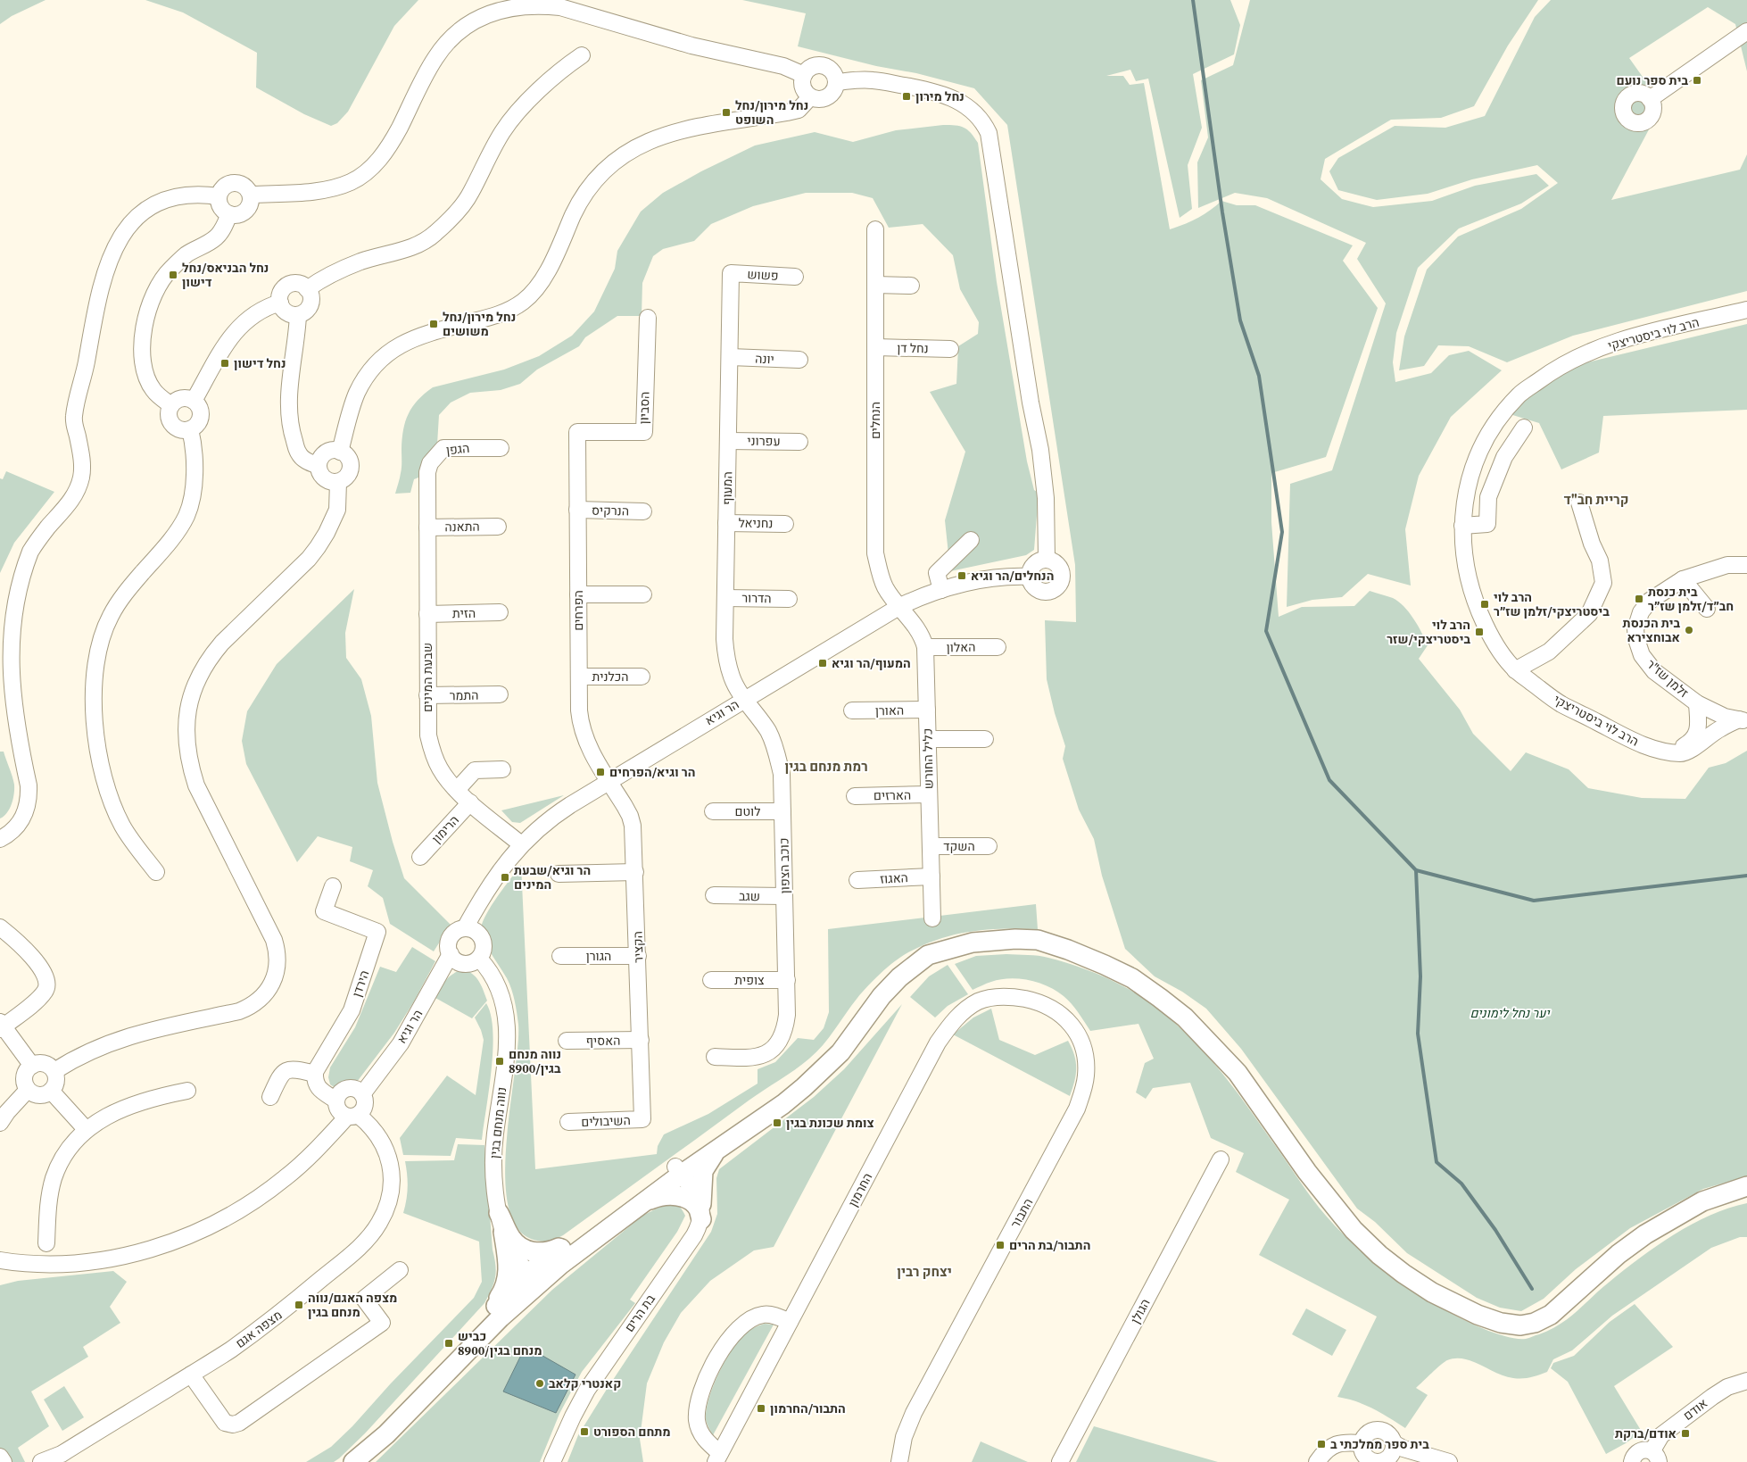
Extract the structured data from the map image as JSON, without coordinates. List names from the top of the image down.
{
  "streets": {
    "street": [
      "פשוש",
      "הרב לוי ביסטריצקי",
      "נחל דן",
      "יונה",
      "הסביון",
      "הנחלים",
      "עפרוני",
      "הגפן",
      "המעוף",
      "הנרקיס",
      "נחניאל",
      "התאנה",
      "הדרור",
      "הפרחים",
      "הזית",
      "האלון",
      "הכלנית",
      "שבעת המינים",
      "זלמן שז\"ר",
      "התמר",
      "האורן",
      "הר וגיא",
      "כליל החורש",
      "הארזים",
      "לוטם",
      "הרימון",
      "השקד",
      "כוכב הצפון",
      "האגוז",
      "שגב",
      "הקציר",
      "הגורן",
      "צופית",
      "הירדן",
      "האסיף",
      "השיבולים",
      "נווה מנחם בגין",
      "החרמון",
      "התבור",
      "הגולן",
      "בת הרים",
      "מצפה אגם",
      "אודם"
    ]
  },
  "crossings": [
    ["פשוש", "המעוף"],
    ["הרב לוי ביסטריצקי", "זלמן שז\"ר"],
    ["נחל דן", "הנחלים"],
    ["יונה", "המעוף"],
    ["הסביון", "הפרחים"],
    ["הנחלים", "הר וגיא"],
    ["הנחלים", "כליל החורש"],
    ["עפרוני", "המעוף"],
    ["הגפן", "שבעת המינים"],
    ["המעוף", "נחניאל"],
    ["המעוף", "הדרור"],
    ["המעוף", "הר וגיא"],
    ["המעוף", "כוכב הצפון"],
    ["הנרקיס", "הפרחים"],
    ["התאנה", "שבעת המינים"],
    ["הפרחים", "הכלנית"],
    ["הפרחים", "הר וגיא"],
    ["הפרחים", "הקציר"],
    ["הזית", "שבעת המינים"],
    ["האלון", "כליל החורש"],
    ["שבעת המינים", "התמר"],
    ["שבעת המינים", "הר וגיא"],
    ["שבעת המינים", "הרימון"],
    ["האורן", "כליל החורש"],
    ["הר וגיא", "כליל החורש"],
    ["הר וגיא", "כוכב הצפון"],
    ["הר וגיא", "הקציר"],
    ["הר וגיא", "נווה מנחם בגין"],
    ["הר וגיא", "מצפה אגם"],
    ["כליל החורש", "הארזים"],
    ["כליל החורש", "השקד"],
    ["כליל החורש", "האגוז"],
    ["לוטם", "כוכב הצפון"],
    ["כוכב הצפון", "שגב"],
    ["כוכב הצפון", "צופית"],
    ["הקציר", "הגורן"],
    ["הקציר", "האסיף"],
    ["הקציר", "השיבולים"],
    ["החרמון", "התבור"]
  ],
  "districts": ["קריית חב\"ד", "רמת מנחם בגין", "יצחק רבין"],
  "parks": ["יער נחל לימונים"],
  "places": {
    "transit": [
      "בית ספר נועם",
      "נחל מירון",
      "נחל מירון/נחל השופט",
      "נחל הבניאס/נחל דישון",
      "נחל מירון/נחל משושים",
      "נחל דישון",
      "הנחלים/הר וגיא",
      "בית כנסת חב״ד/זלמן שז״ר",
      "הרב לוי ביסטריצקי/זלמן שז״ר",
      "הרב לוי ביסטריצקי/שזר",
      "המעוף/הר וגיא",
      "הר וגיא/הפרחים",
      "הר וגיא/שבעת המינים",
      "נווה מנחם בגין/8900",
      "צומת שכונת בגין",
      "התבור/בת הרים",
      "מצפה האגם/נווה מנחם בגין",
      "כביש 8900/מנחם בגין",
      "התבור/החרמון",
      "מתחם הספורט",
      "אודם/ברקת",
      "בית ספר ממלכתי ב"
    ],
    "other": ["בית הכנסת אבוחצירא", "קאנטרי קלאב"]
  }
}
